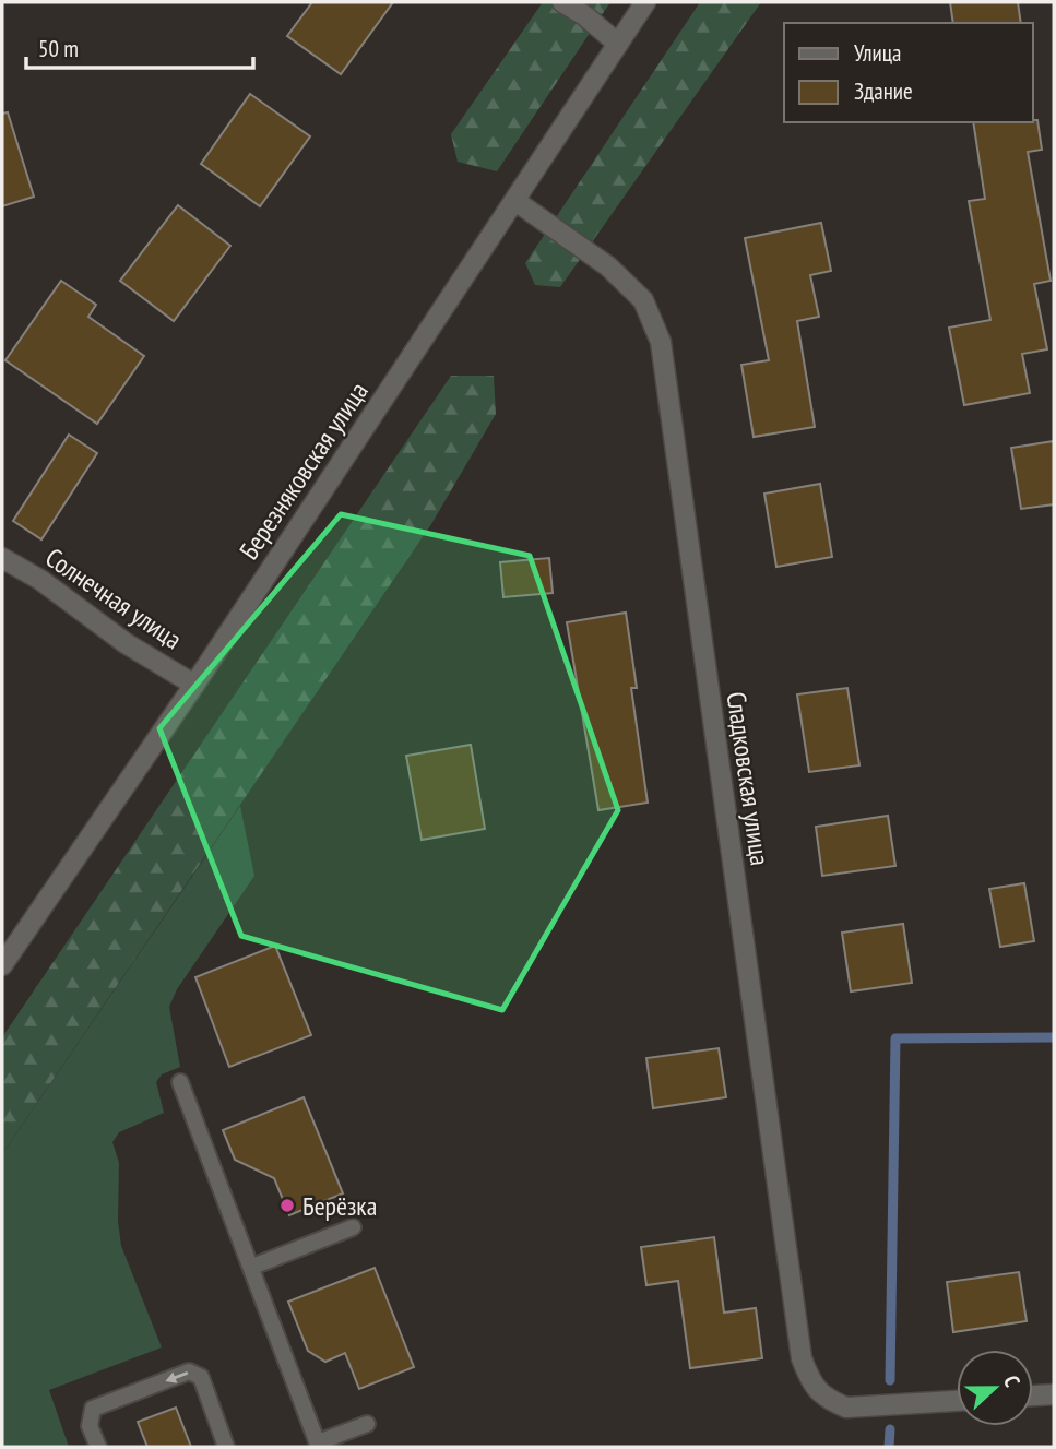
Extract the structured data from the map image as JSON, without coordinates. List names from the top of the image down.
{
  "streets": {
    "street": ["Березняковская улица", "Солнечная улица", "Сладковская улица"]
  },
  "crossings": [
    ["Березняковская улица", "Солнечная улица"],
    ["Березняковская улица", "Сладковская улица"]
  ],
  "places": ["Берёзка"],
  "legend": ["Улица", "Здание"],
  "scale_bar": "50 m",
  "north": "right"
}
